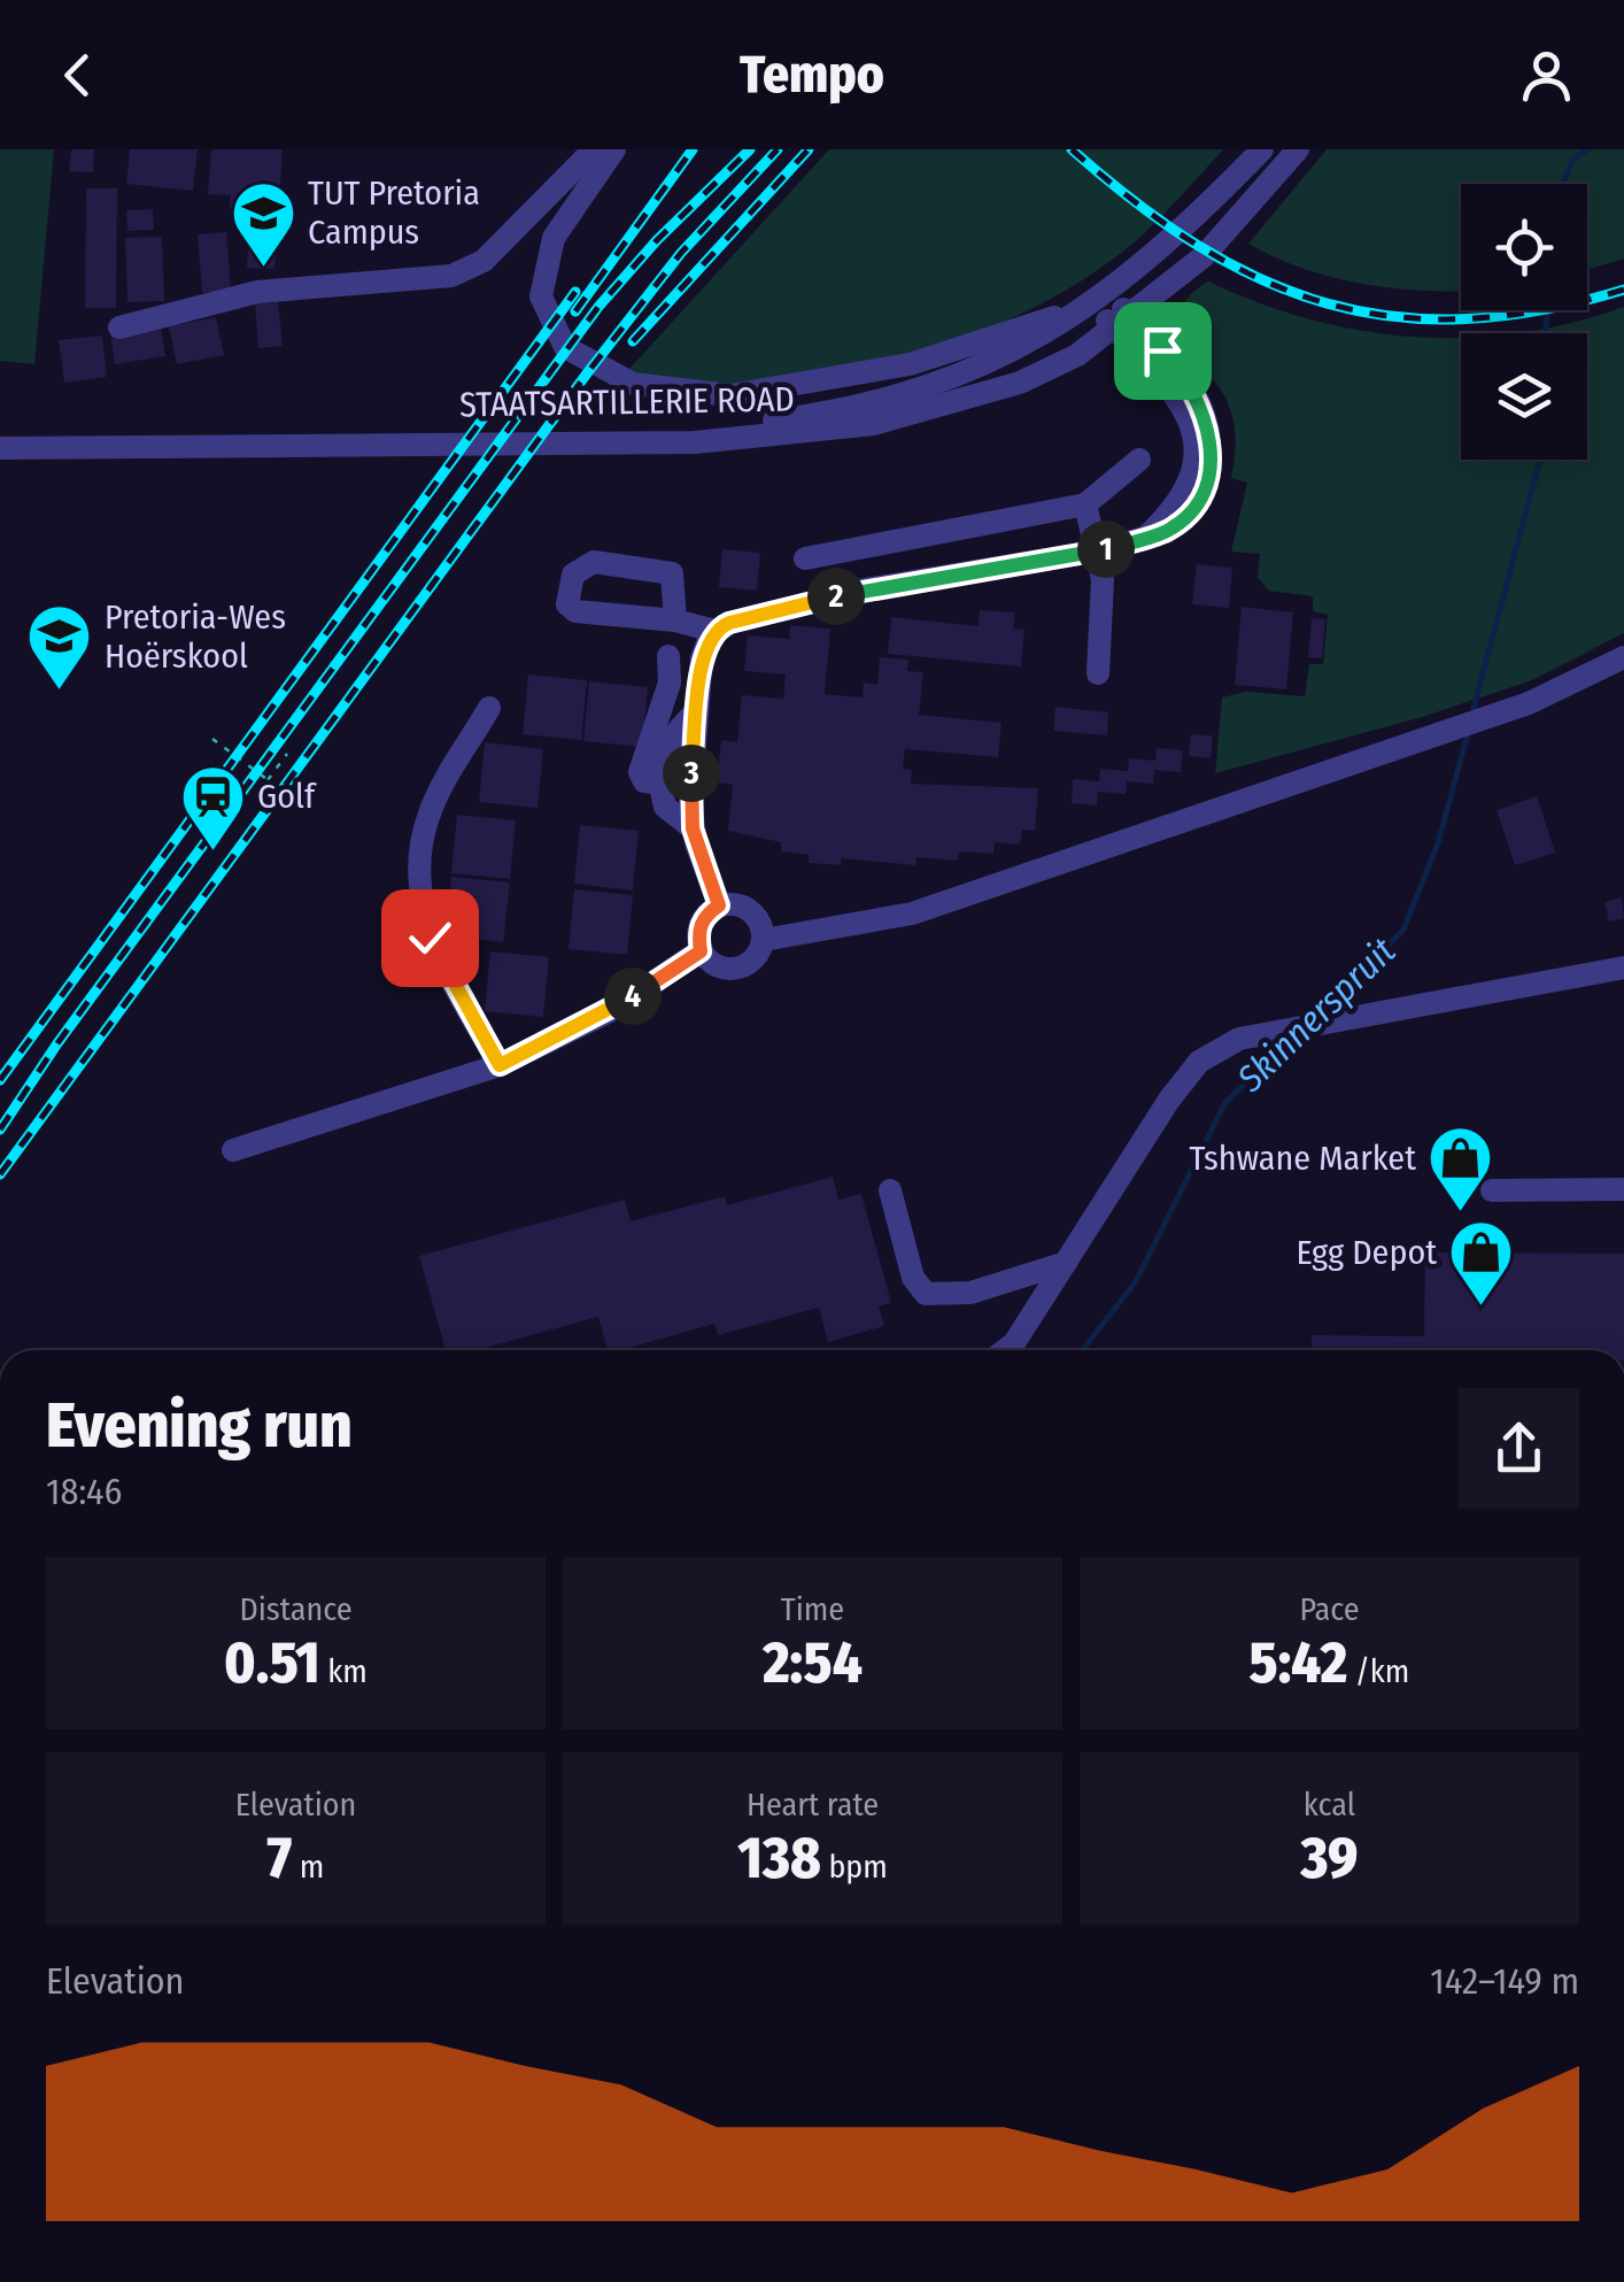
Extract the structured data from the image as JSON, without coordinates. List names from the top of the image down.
{
  "streets": {
    "street": ["STAATSARTILLERIE ROAD"]
  },
  "water": ["Skinnerspruit"],
  "places": {
    "school or university": ["TUT Pretoria Campus", "Pretoria-Wes Hoërskool"],
    "station": ["Golf"],
    "shop": ["Tshwane Market", "Egg Depot"]
  },
  "page": {
    "header": "Tempo",
    "pins": [
      "1",
      "2",
      "3",
      "4"
    ],
    "heading": ["Evening run", "18:46"],
    "stats": [
      ["Distance", "0.51 km"],
      ["Time", "2:54"],
      ["Pace", "5:42 /km"],
      ["Elevation", "7 m"],
      ["Heart rate", "138 bpm"],
      ["kcal", "39"]
    ],
    "chart": ["Elevation", "142–149 m"]
  }
}
